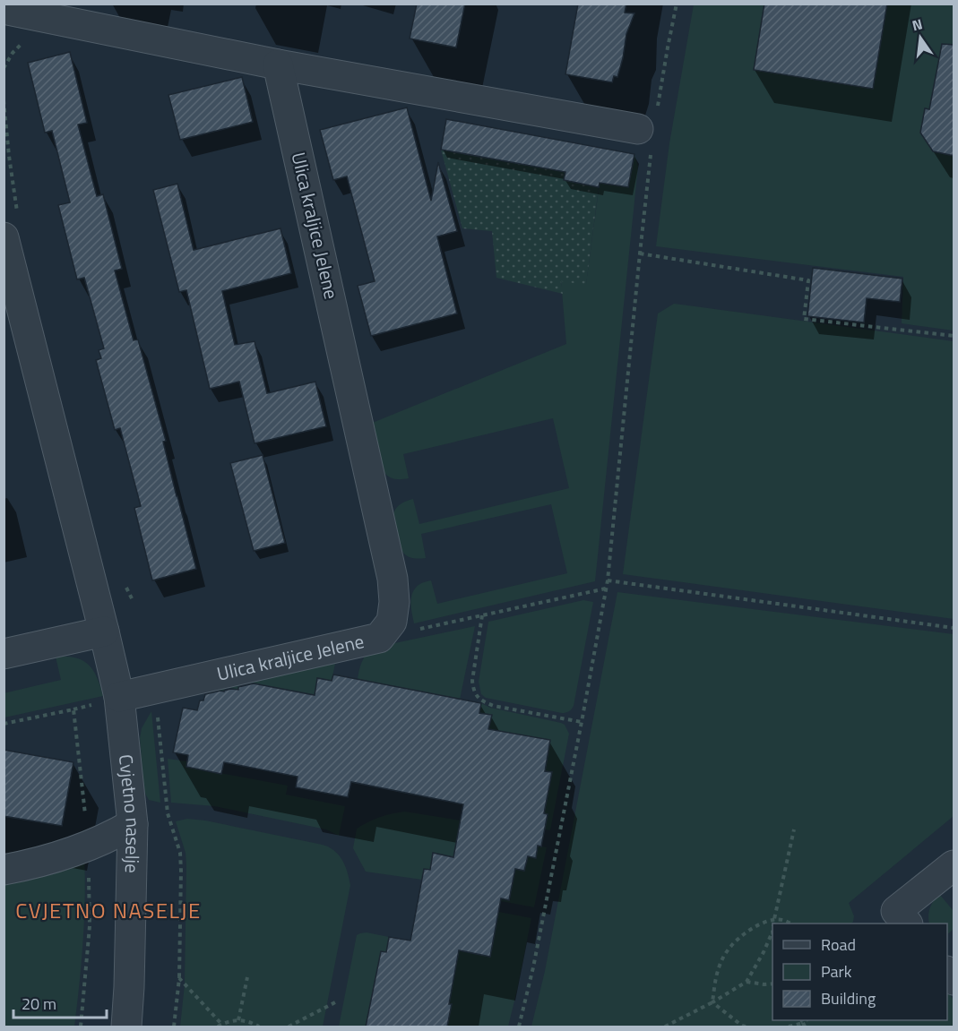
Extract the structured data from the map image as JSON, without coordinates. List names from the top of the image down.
{
  "streets": {
    "street": ["Ulica kraljice Jelene", "Cvjetno naselje"]
  },
  "crossings": [
    ["Ulica kraljice Jelene", "Cvjetno naselje"]
  ],
  "districts": ["CVJETNO NASELJE"],
  "legend": ["Road", "Park", "Building"],
  "scale_bar": "20 m",
  "north": "top"
}
